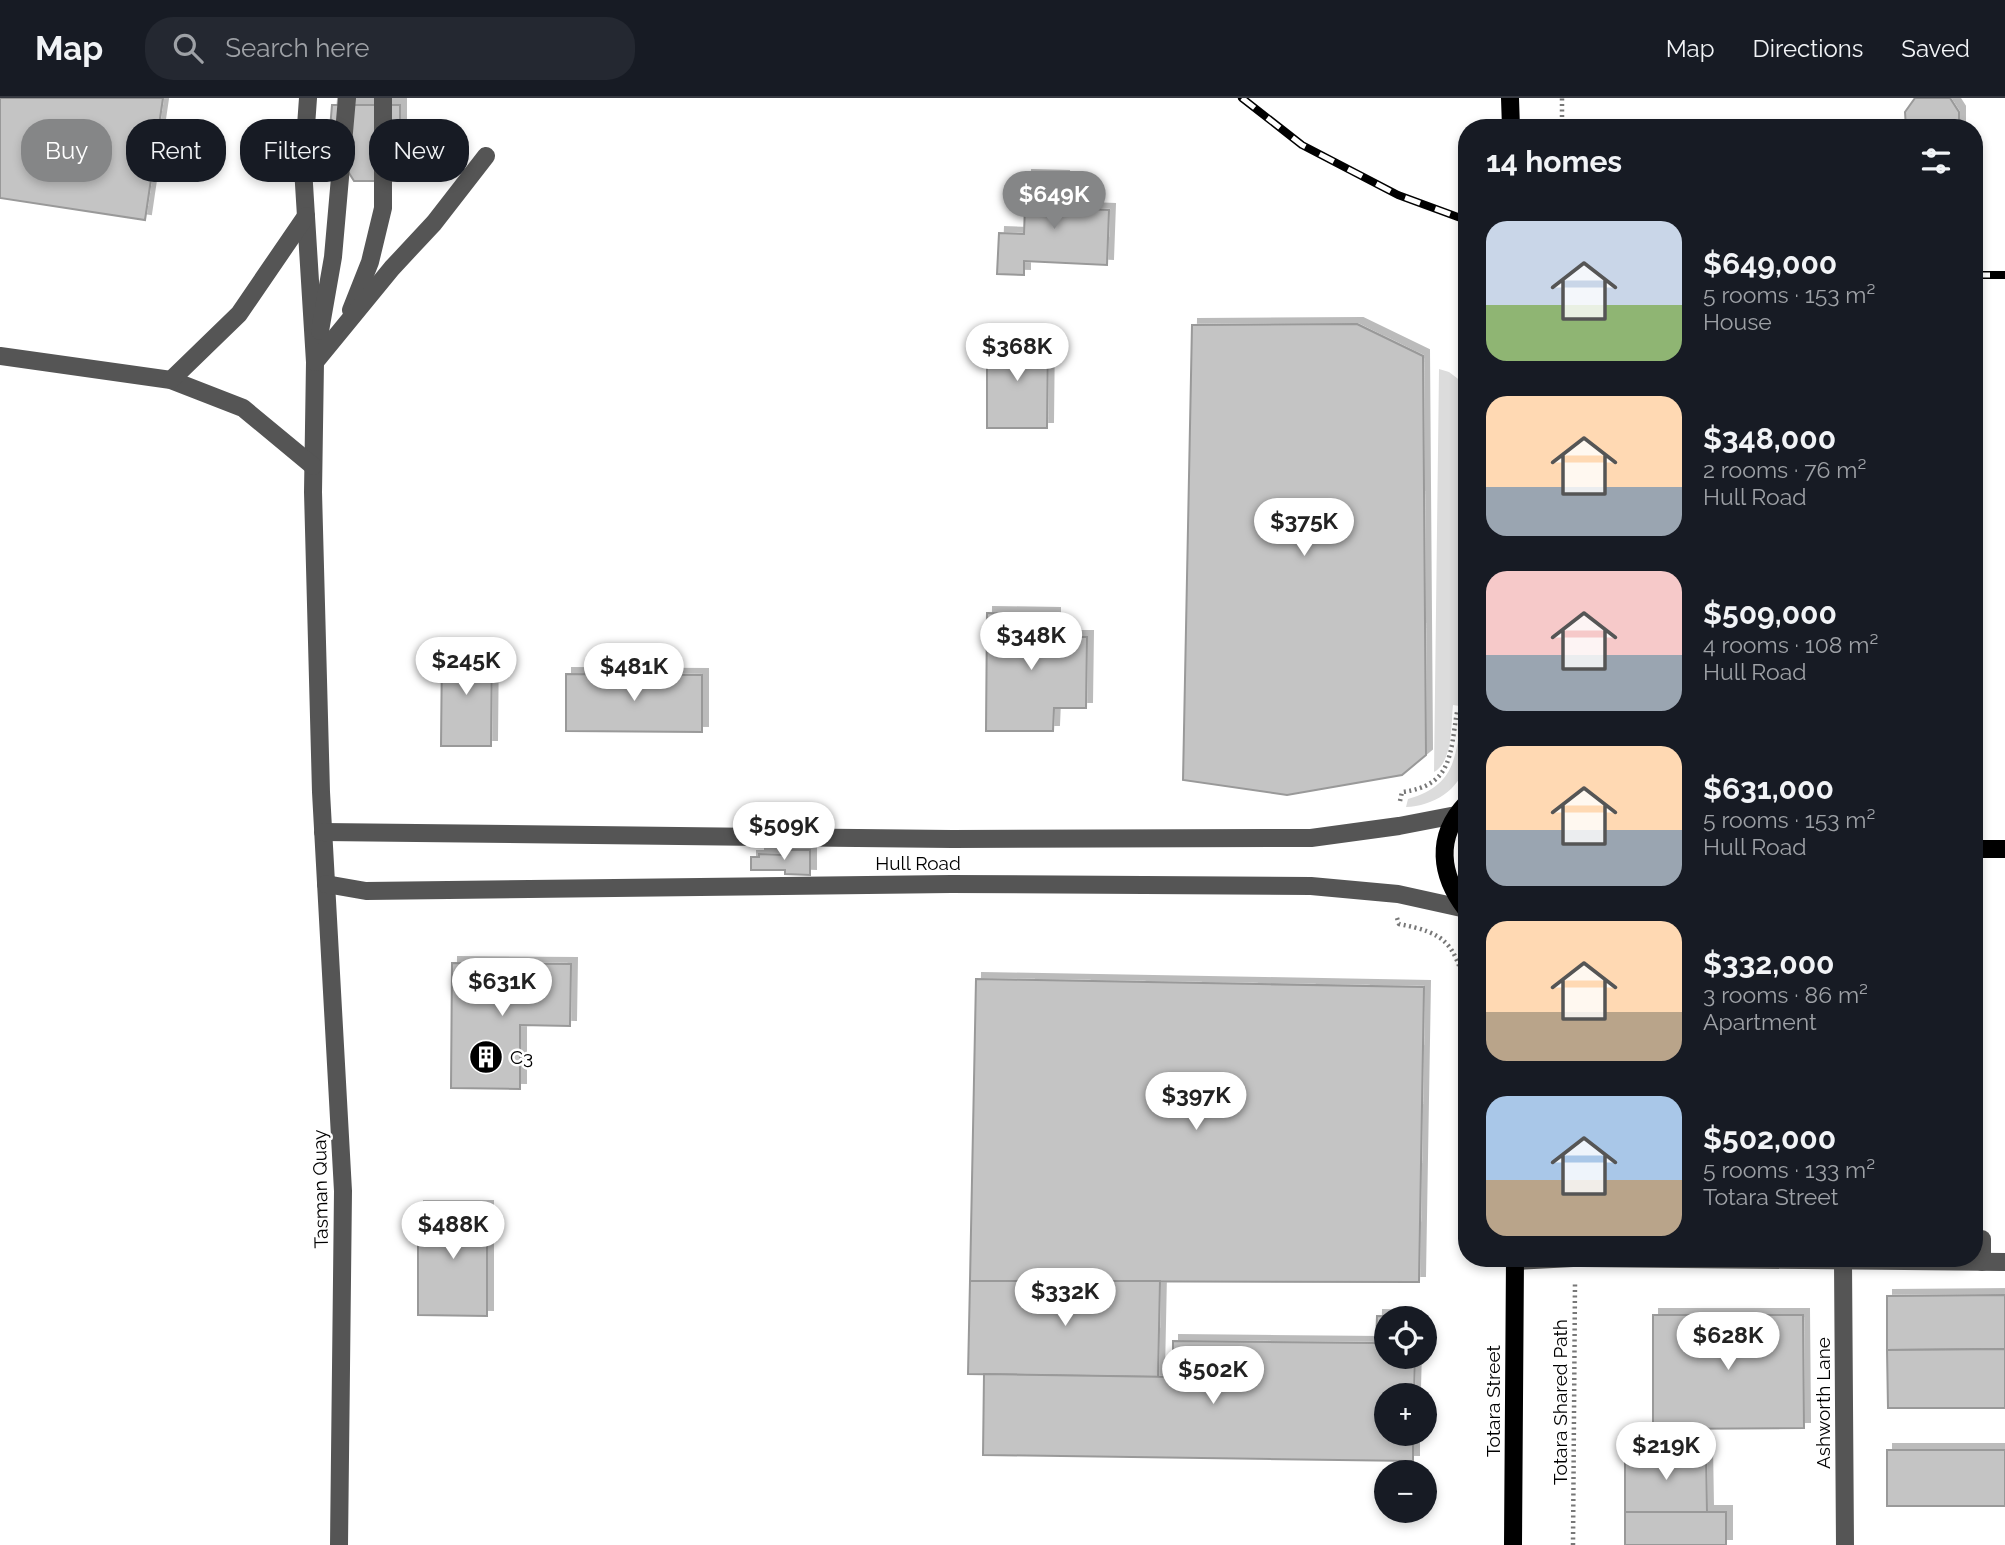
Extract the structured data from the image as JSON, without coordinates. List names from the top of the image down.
{
  "streets": {
    "main road": ["Totara Street"],
    "street": ["Hull Road", "Tasman Quay", "Ashworth Lane"],
    "path": ["Totara Shared Path"]
  },
  "crossings": [
    ["Hull Road", "Tasman Quay"]
  ],
  "places": {
    "building": ["C3"]
  },
  "page": {
    "header": "Map",
    "search": "Search here",
    "nav": ["Map", "Directions", "Saved"],
    "chip": [
      "Buy",
      "Rent",
      "Filters",
      "New"
    ],
    "heading": "14 homes",
    "price": [
      "$649K",
      "$368K",
      "$375K",
      "$348K",
      "$245K",
      "$481K",
      "$509K",
      "$631K",
      "$397K",
      "$488K",
      "$332K",
      "$628K",
      "$502K",
      "$219K"
    ],
    "list": [
      {
        "name": "$649,000",
        "note": "5 rooms · 153 m² · House"
      },
      {
        "name": "$348,000",
        "note": "2 rooms · 76 m² · Hull Road"
      },
      {
        "name": "$509,000",
        "note": "4 rooms · 108 m² · Hull Road"
      },
      {
        "name": "$631,000",
        "note": "5 rooms · 153 m² · Hull Road"
      },
      {
        "name": "$332,000",
        "note": "3 rooms · 86 m² · Apartment"
      },
      {
        "name": "$502,000",
        "note": "5 rooms · 133 m² · Totara Street"
      }
    ],
    "map_buttons": ["+", "−"]
  }
}
